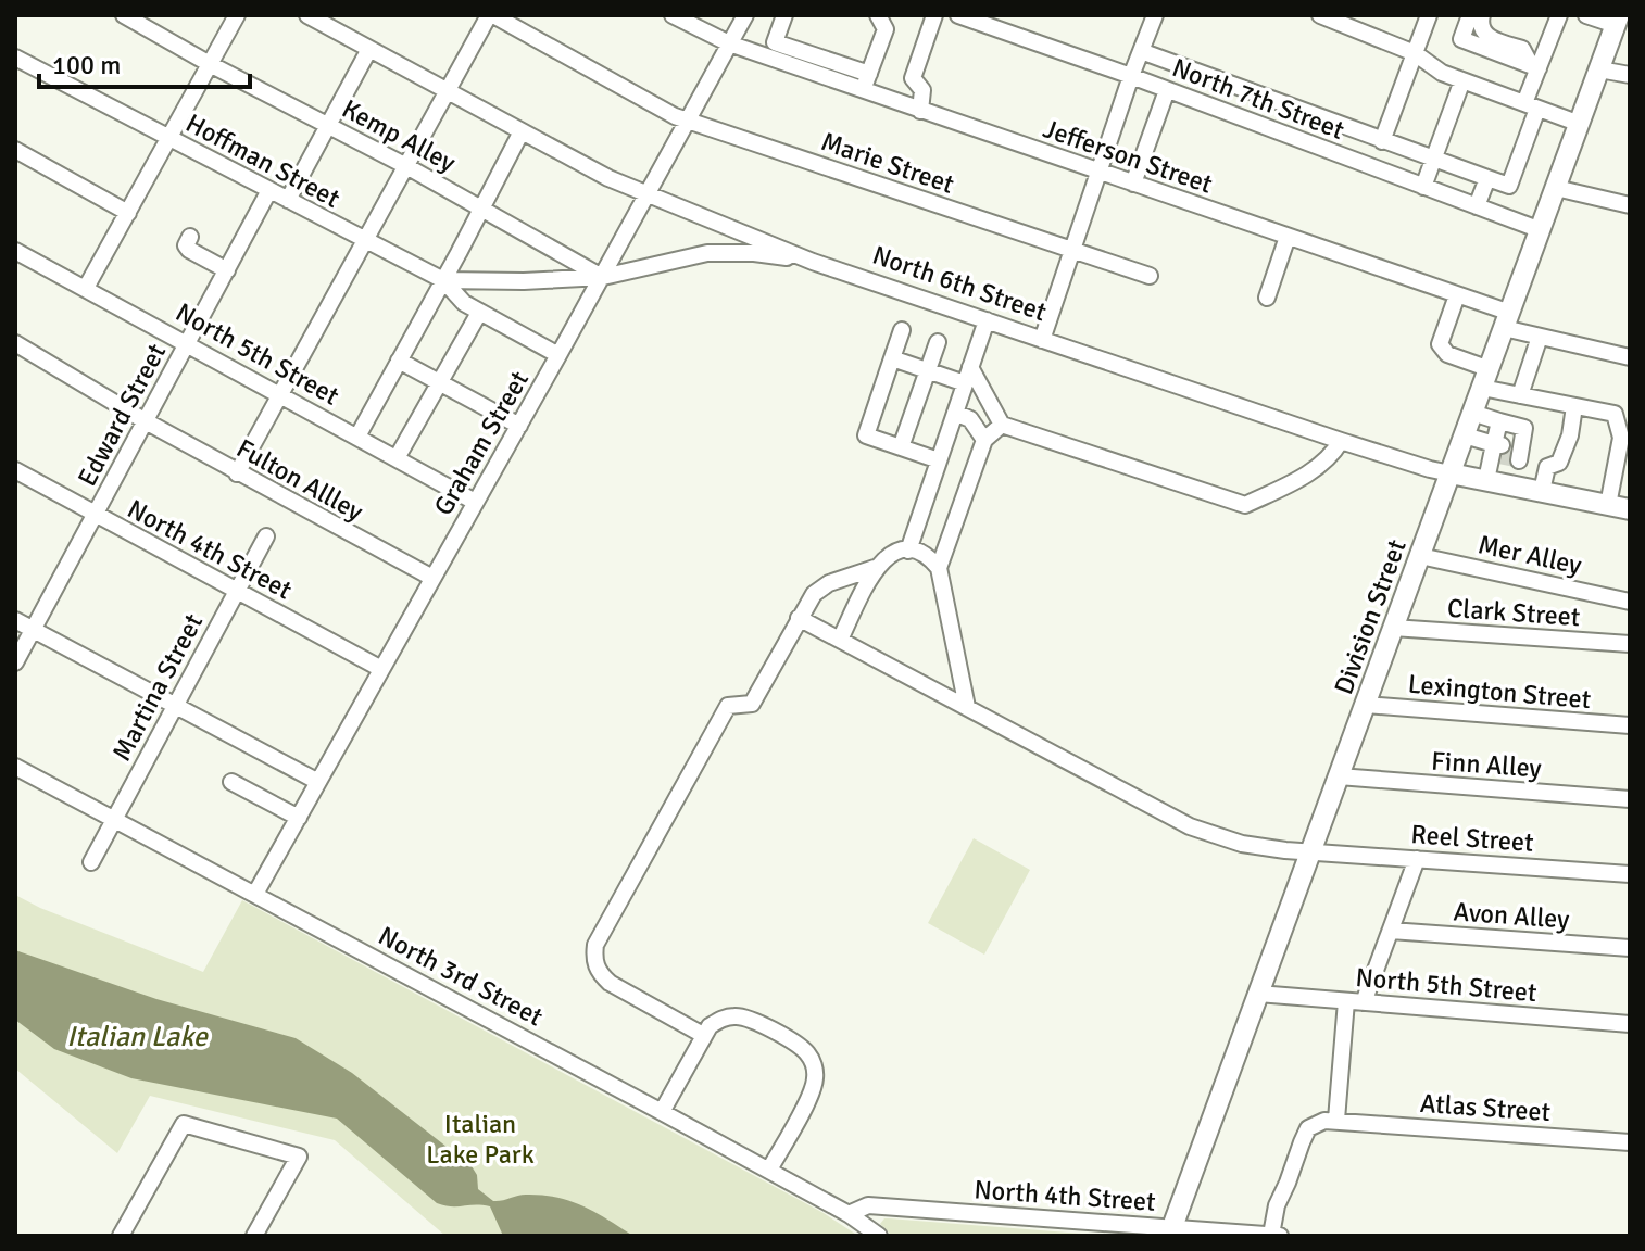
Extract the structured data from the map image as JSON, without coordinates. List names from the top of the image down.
{
  "streets": {
    "main road": ["North 6th Street", "Division Street"],
    "street": [
      "North 7th Street",
      "Kemp Alley",
      "Jefferson Street",
      "Hoffman Street",
      "Marie Street",
      "North 5th Street",
      "Edward Street",
      "Graham Street",
      "Fulton Allley",
      "North 4th Street",
      "Mer Alley",
      "Clark Street",
      "Martina Street",
      "Lexington Street",
      "Finn Alley",
      "Reel Street",
      "Avon Alley",
      "North 3rd Street",
      "Atlas Street"
    ]
  },
  "crossings": [
    ["North 7th Street", "Division Street"],
    ["Kemp Alley", "Hoffman Street"],
    ["Kemp Alley", "Graham Street"],
    ["Jefferson Street", "Graham Street"],
    ["Jefferson Street", "Division Street"],
    ["Hoffman Street", "North 6th Street"],
    ["Hoffman Street", "Edward Street"],
    ["Hoffman Street", "Graham Street"],
    ["Marie Street", "Graham Street"],
    ["North 6th Street", "Graham Street"],
    ["North 6th Street", "Division Street"],
    ["North 5th Street", "Edward Street"],
    ["North 5th Street", "Graham Street"],
    ["North 5th Street", "Division Street"],
    ["Edward Street", "Fulton Allley"],
    ["Edward Street", "North 4th Street"],
    ["Graham Street", "Fulton Allley"],
    ["Graham Street", "North 4th Street"],
    ["Graham Street", "North 3rd Street"],
    ["North 4th Street", "Division Street"],
    ["North 4th Street", "Martina Street"],
    ["North 4th Street", "North 3rd Street"],
    ["Mer Alley", "Division Street"],
    ["Clark Street", "Division Street"],
    ["Division Street", "Lexington Street"],
    ["Division Street", "Finn Alley"],
    ["Division Street", "Reel Street"],
    ["Martina Street", "North 3rd Street"]
  ],
  "water": ["Italian Lake"],
  "parks": ["Italian Lake Park"],
  "scale_bar": "100 m"
}
